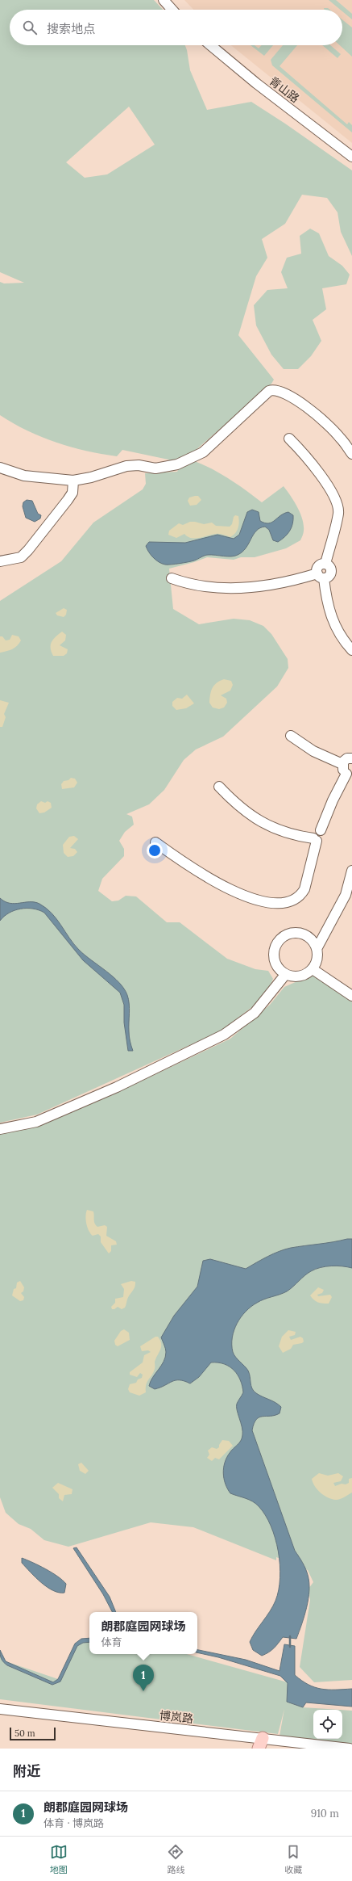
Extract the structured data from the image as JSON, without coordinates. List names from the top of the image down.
{
  "streets": {
    "street": ["青山路", "博岚路"]
  },
  "scale_bar": "50 m",
  "page": {
    "search": "搜索地点",
    "popup": ["朗郡庭园网球场", "体育"],
    "pins": "1",
    "scale": "50 m",
    "heading": "附近",
    "list": [
      {
        "mark": "1",
        "name": "朗郡庭园网球场",
        "note": "体育 · 博岚路",
        "value": "910 m"
      }
    ],
    "nav": ["地图", "路线", "收藏"]
  }
}
